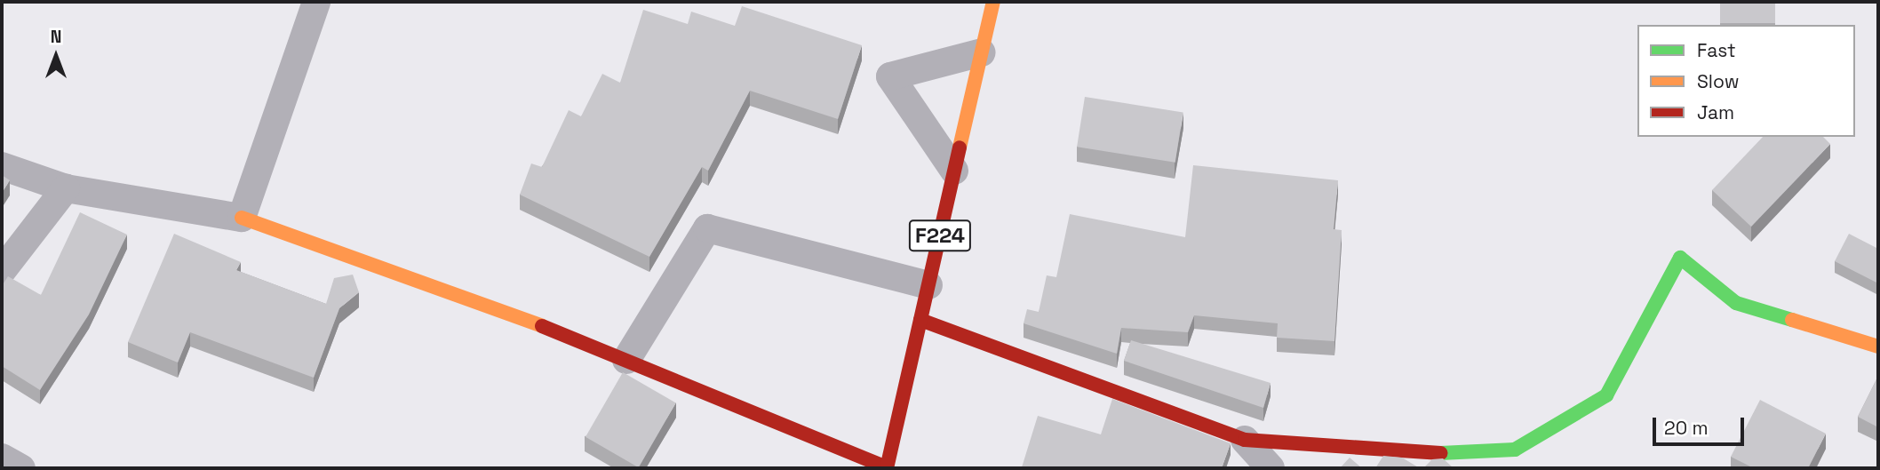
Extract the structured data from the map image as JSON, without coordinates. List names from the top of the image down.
{
  "streets": {
    "street": ["F224"]
  },
  "legend": ["Fast", "Slow", "Jam"],
  "scale_bar": "20 m",
  "north": "top"
}
